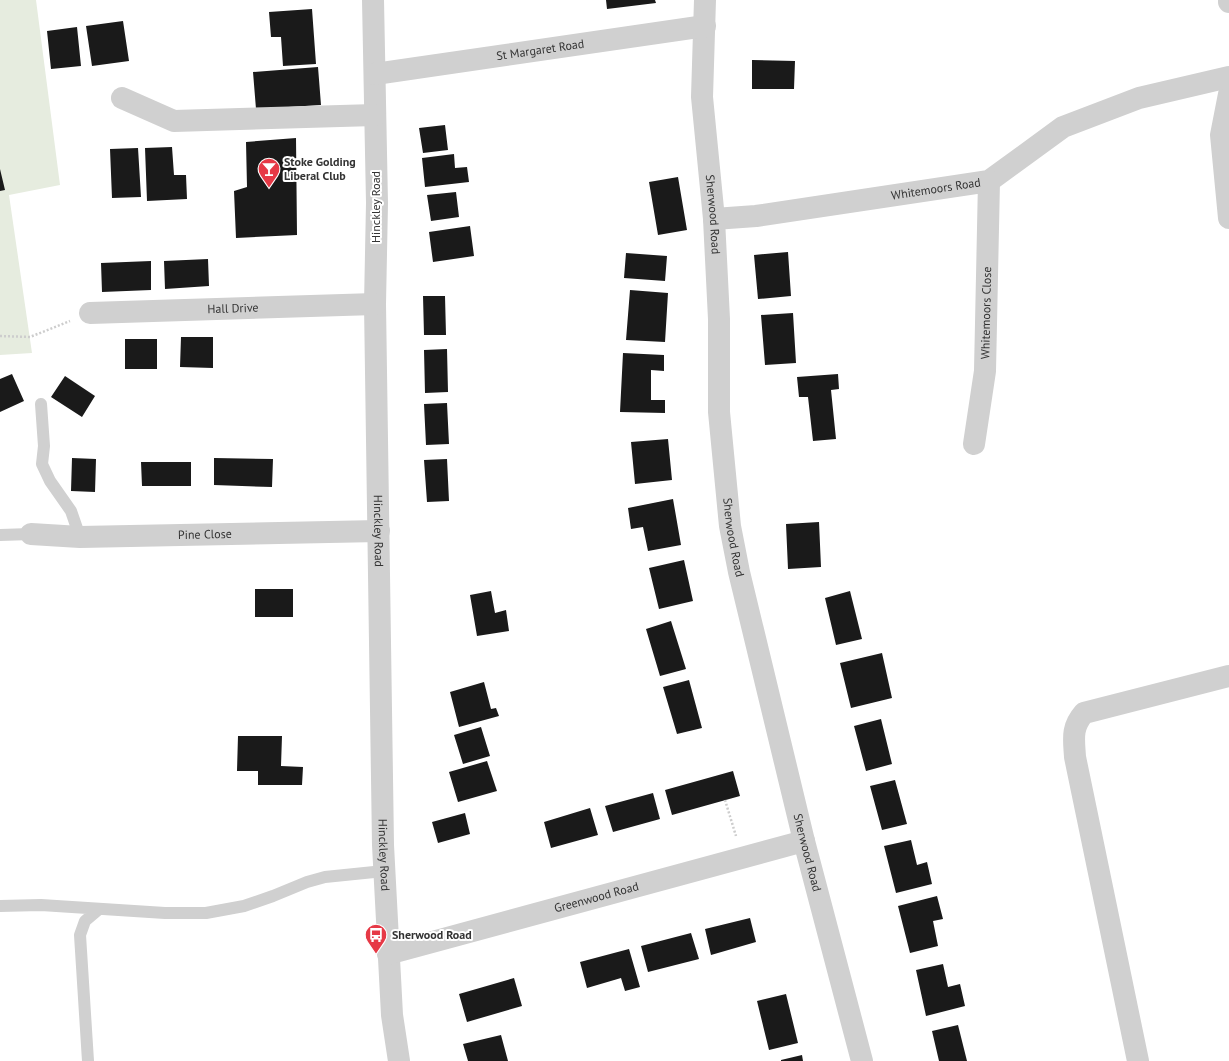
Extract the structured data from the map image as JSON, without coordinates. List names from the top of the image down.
{
  "streets": {
    "street": [
      "St Margaret Road",
      "Whitemoors Road",
      "Hinckley Road",
      "Sherwood Road",
      "Hall Drive",
      "Whitemoors Close",
      "Pine Close",
      "Greenwood Road"
    ]
  },
  "crossings": [
    ["St Margaret Road", "Hinckley Road"],
    ["St Margaret Road", "Sherwood Road"],
    ["Whitemoors Road", "Sherwood Road"],
    ["Whitemoors Road", "Whitemoors Close"],
    ["Hinckley Road", "Hall Drive"],
    ["Hinckley Road", "Pine Close"],
    ["Hinckley Road", "Greenwood Road"],
    ["Sherwood Road", "Greenwood Road"]
  ],
  "places": {
    "bar": ["Stoke Golding Liberal Club"],
    "bus stop": ["Sherwood Road"]
  }
}
